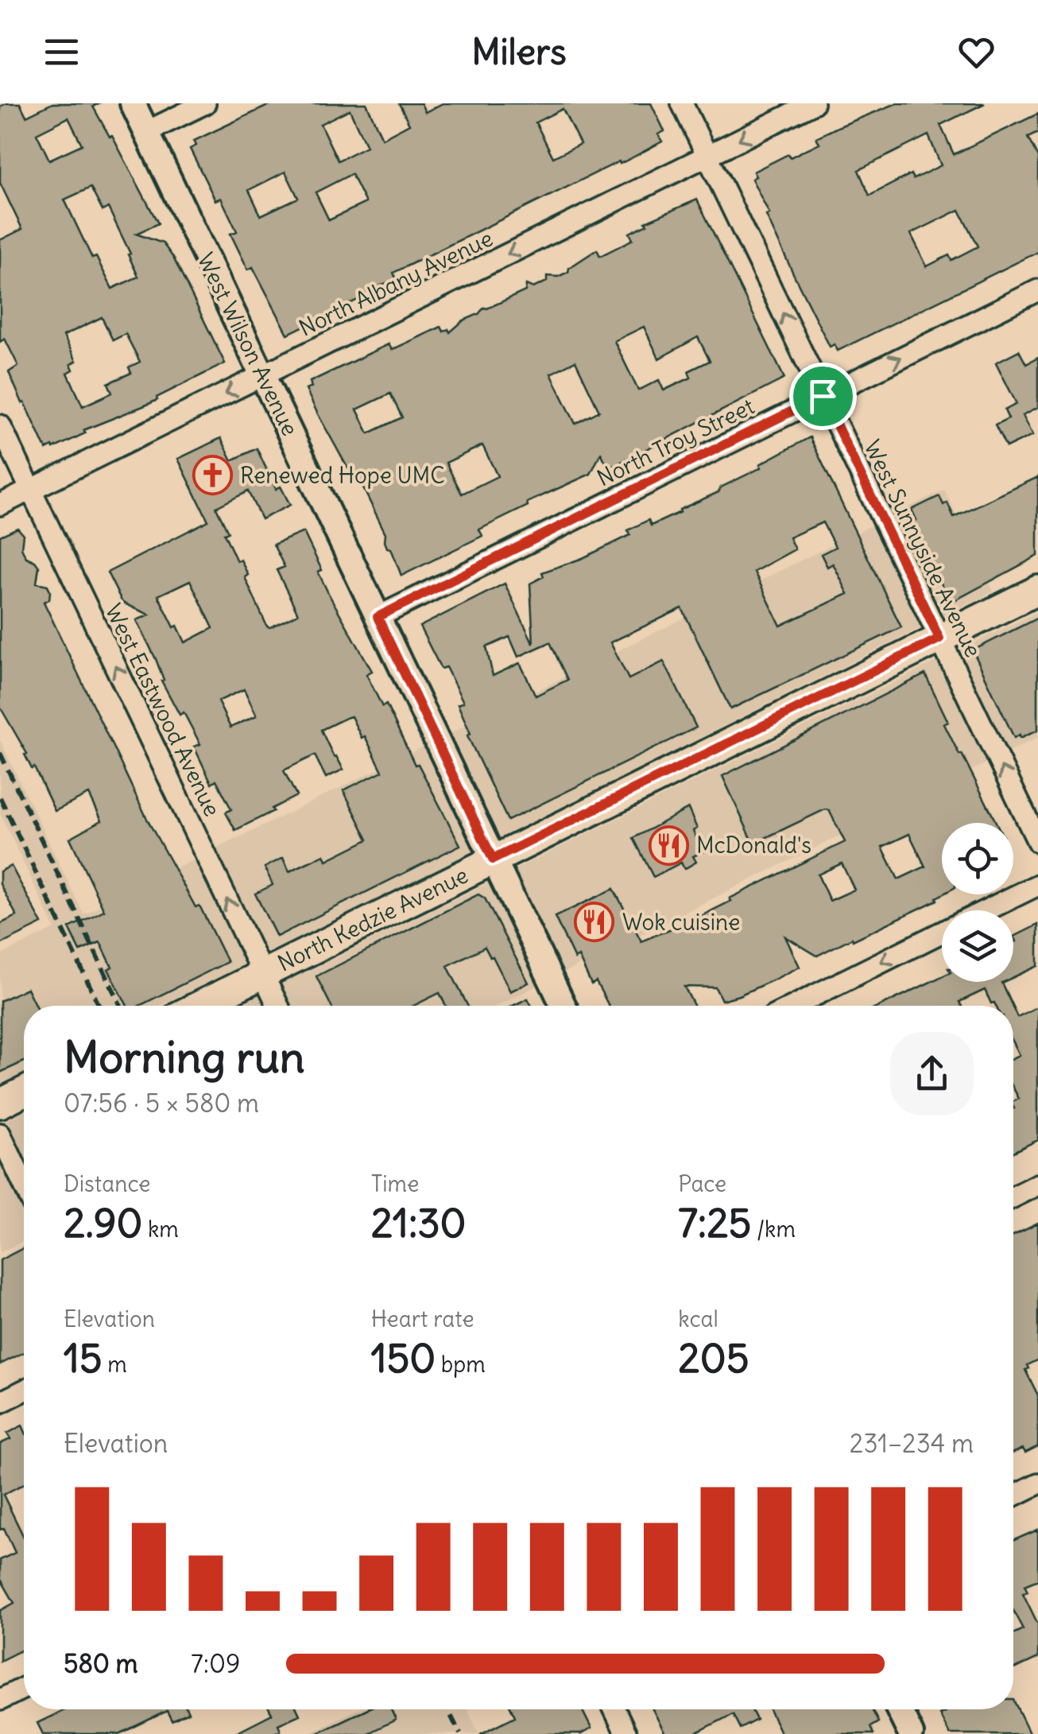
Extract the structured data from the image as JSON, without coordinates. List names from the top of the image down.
{
  "streets": {
    "main road": ["North Kedzie Avenue"],
    "street": [
      "North Albany Avenue",
      "West Wilson Avenue",
      "North Troy Street",
      "West Sunnyside Avenue",
      "West Eastwood Avenue"
    ]
  },
  "crossings": [
    ["North Albany Avenue", "West Wilson Avenue"],
    ["North Albany Avenue", "West Sunnyside Avenue"],
    ["North Albany Avenue", "West Eastwood Avenue"],
    ["West Wilson Avenue", "North Troy Street"],
    ["West Wilson Avenue", "North Kedzie Avenue"],
    ["North Troy Street", "West Sunnyside Avenue"],
    ["West Sunnyside Avenue", "North Kedzie Avenue"],
    ["West Eastwood Avenue", "North Kedzie Avenue"]
  ],
  "one_way": ["North Albany Avenue", "West Sunnyside Avenue", "West Eastwood Avenue"],
  "places": {
    "church": ["Renewed Hope UMC"],
    "restaurant": ["McDonald's", "Wok cuisine"]
  },
  "page": {
    "header": "Milers",
    "heading": ["Morning run", "07:56 · 5 × 580 m"],
    "stats": [
      ["Distance", "2.90 km"],
      ["Time", "21:30"],
      ["Pace", "7:25 /km"],
      ["Elevation", "15 m"],
      ["Heart rate", "150 bpm"],
      ["kcal", "205"]
    ],
    "chart": ["Elevation", "231–234 m"],
    "list": [
      {
        "name": "580 m",
        "note": "7:09"
      }
    ]
  }
}
